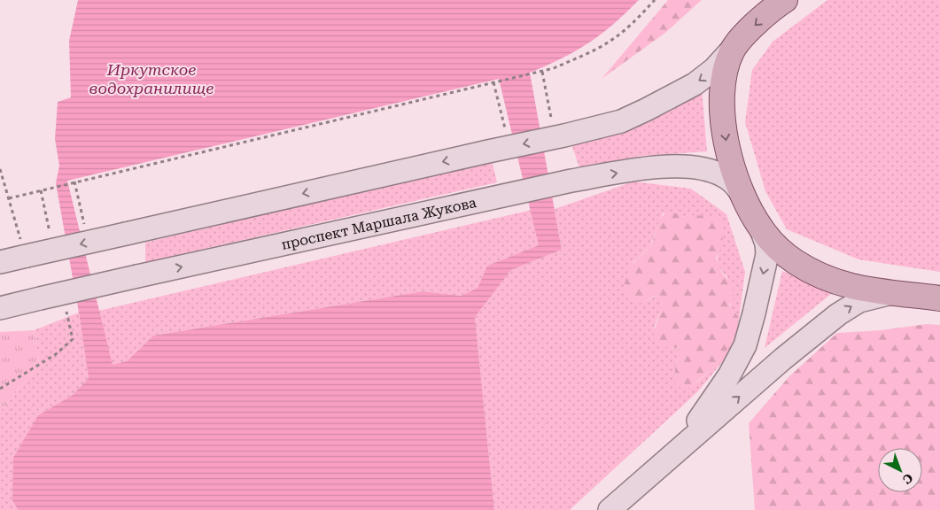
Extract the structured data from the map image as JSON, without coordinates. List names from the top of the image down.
{
  "streets": {
    "main road": ["проспект Маршала Жукова"]
  },
  "water": ["Иркутское водохранилище"],
  "north": "bottom right"
}
